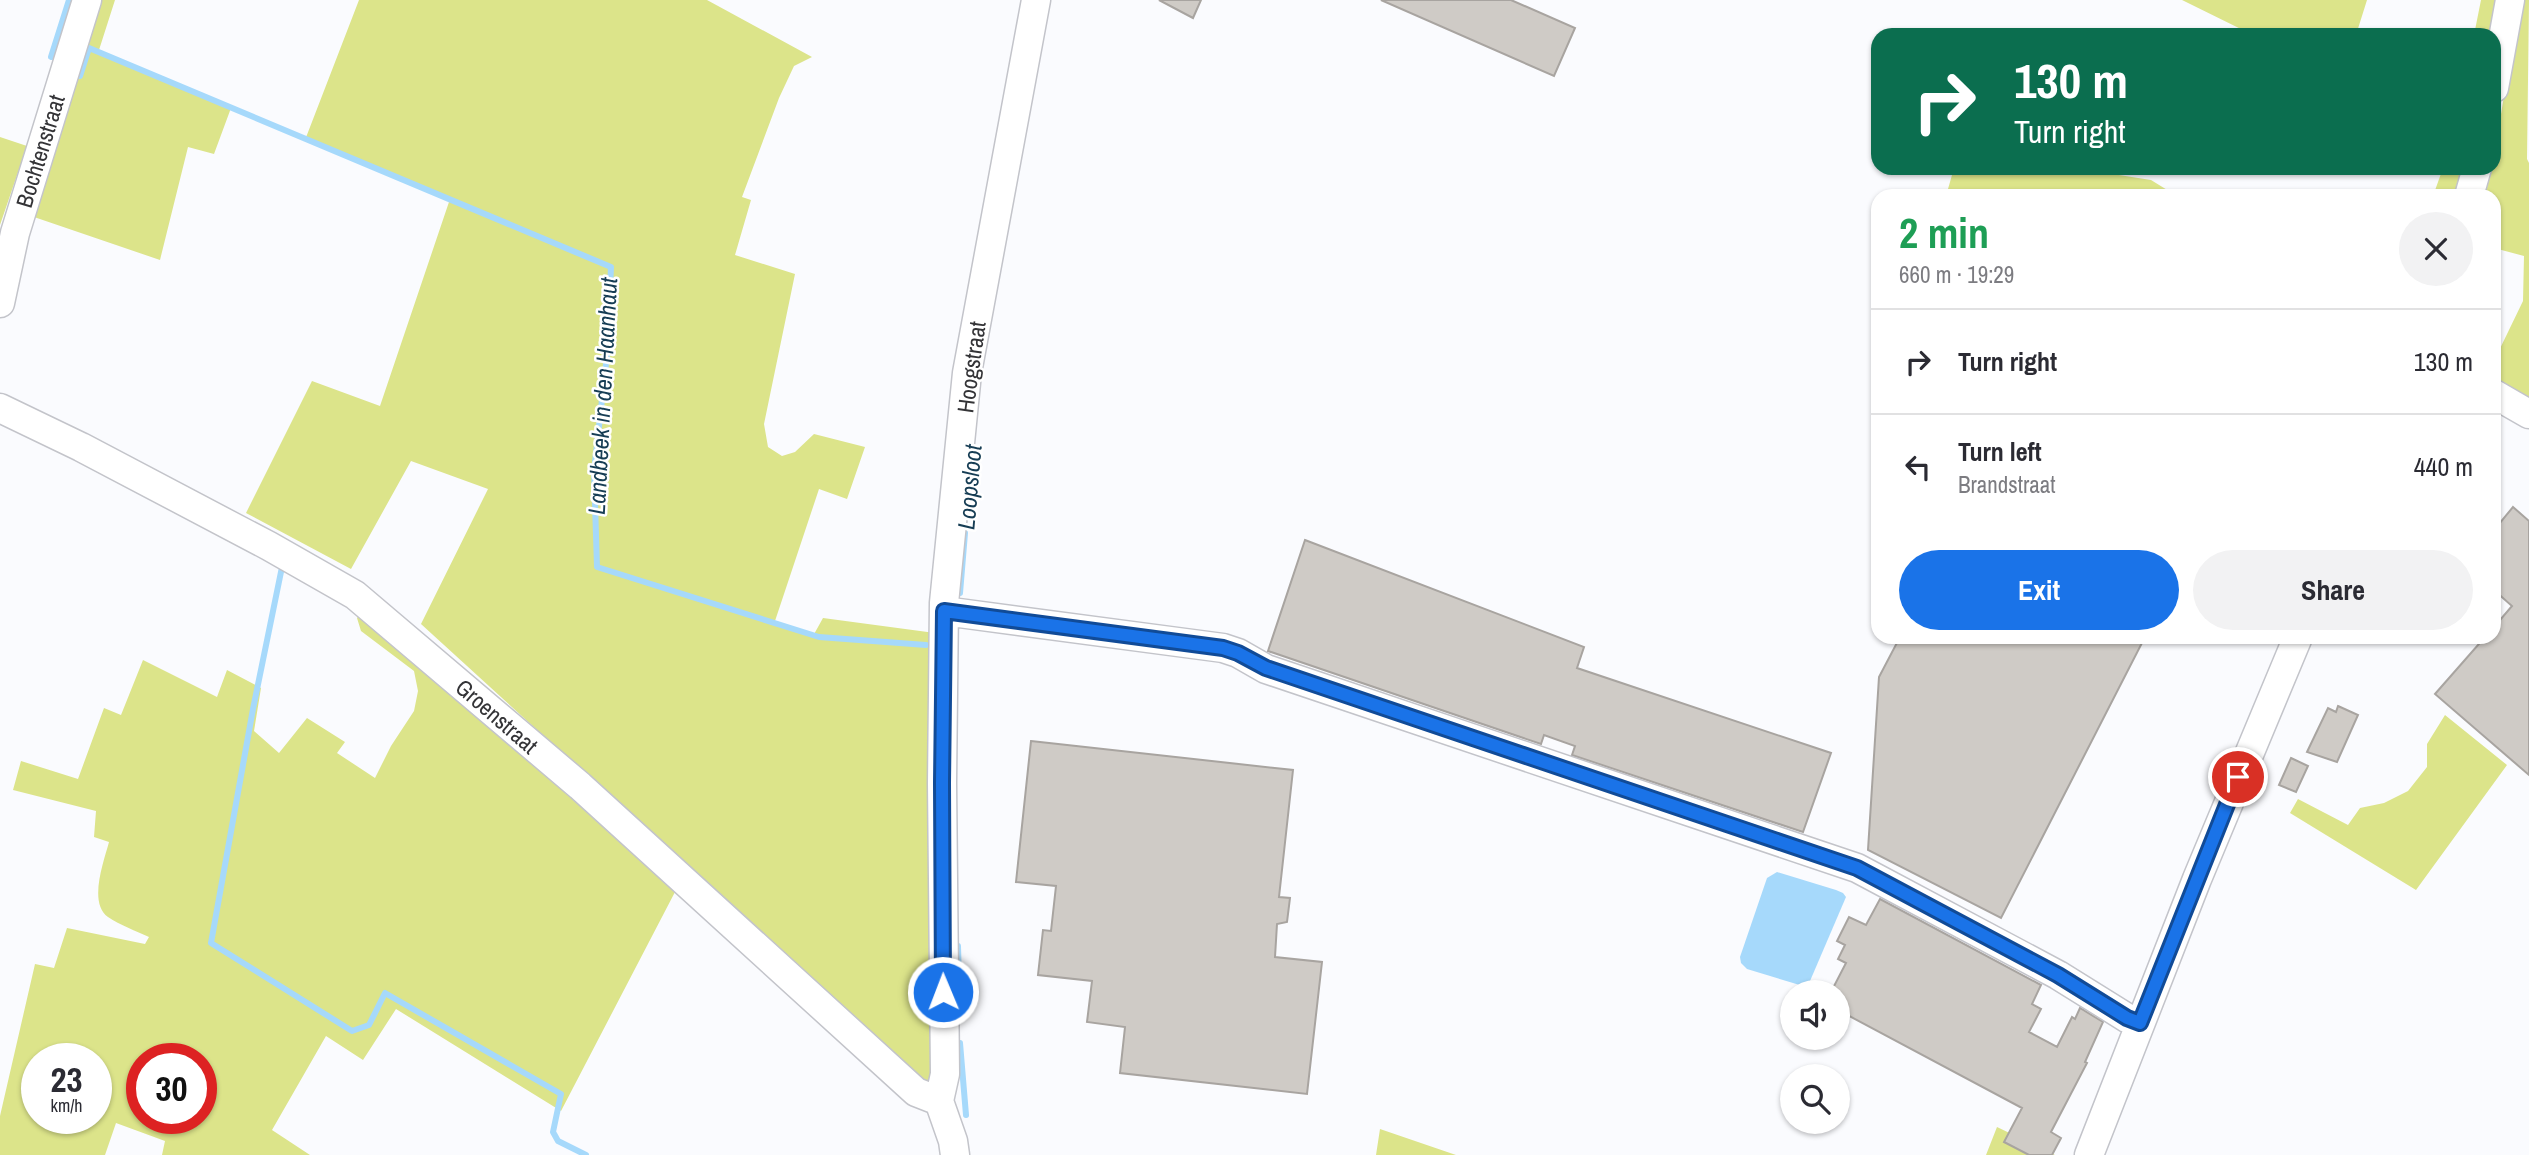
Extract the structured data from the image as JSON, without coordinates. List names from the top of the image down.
{
  "streets": {
    "street": ["Bochtenstraat", "Hoogstraat", "Groenstraat"]
  },
  "crossings": [
    ["Hoogstraat", "Groenstraat"]
  ],
  "water": ["Landbeek in den Haanhaut", "Loopsloot"],
  "page": {
    "turn": ["130 m", "Turn right"],
    "heading": ["2 min", "660 m · 19:29"],
    "list": [
      {
        "name": "Turn right",
        "value": "130 m"
      },
      {
        "name": "Turn left",
        "note": "Brandstraat",
        "value": "440 m"
      }
    ],
    "buttons": ["Exit", "Share"],
    "speed": "23 km/h",
    "limit": "30"
  }
}
